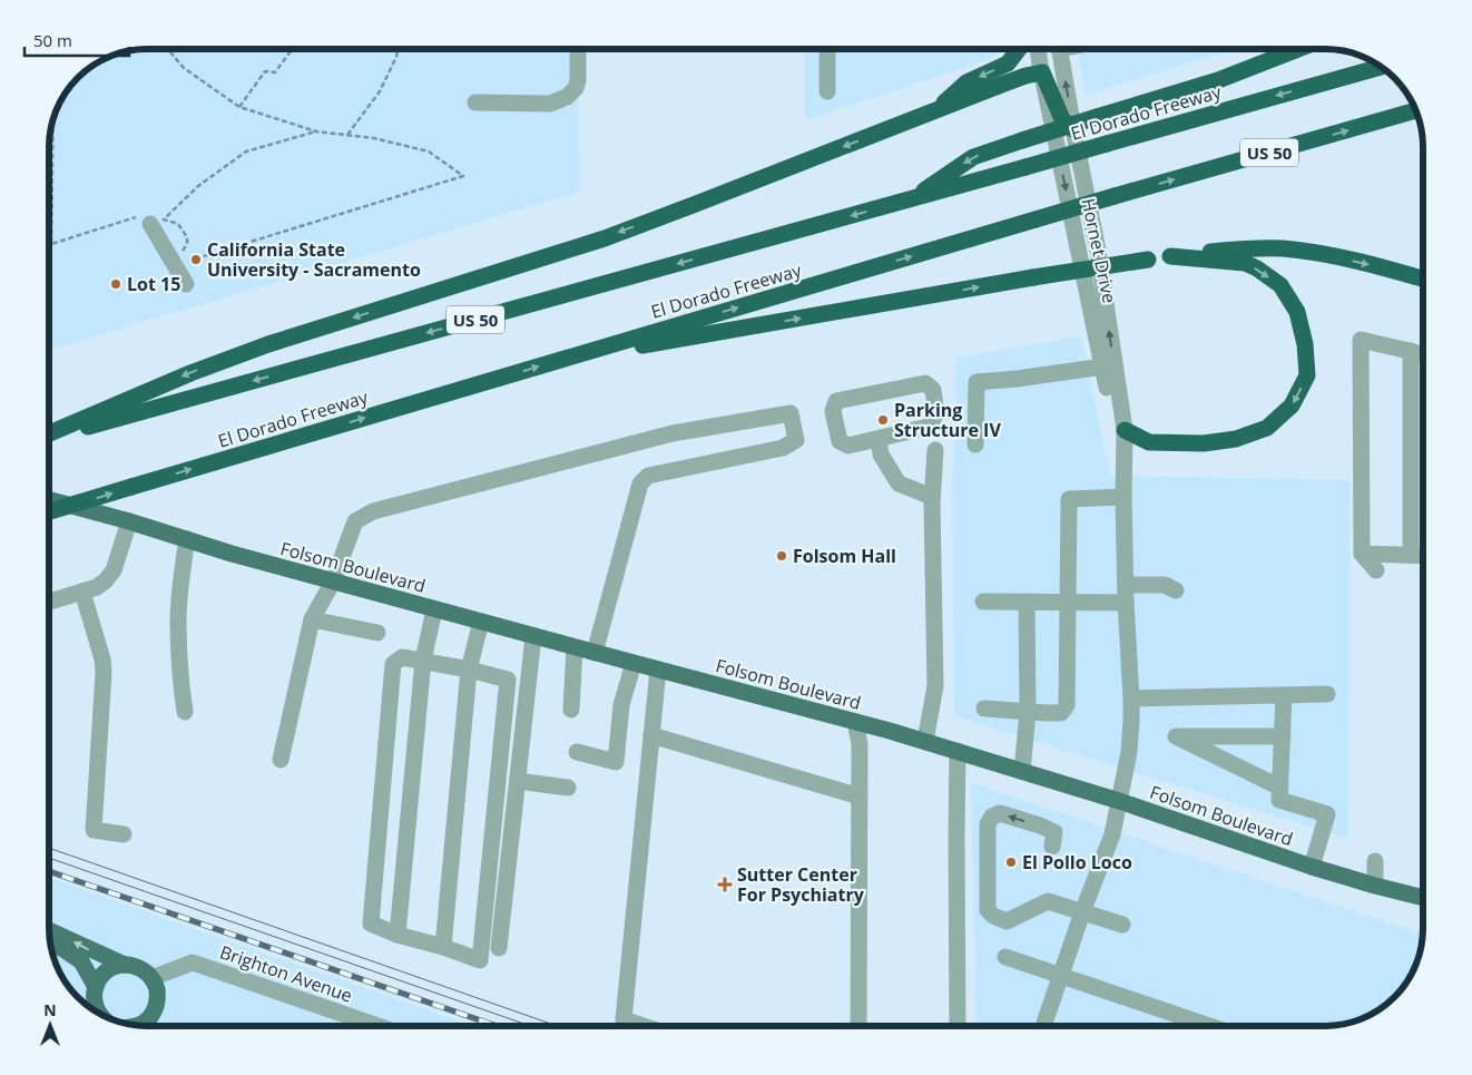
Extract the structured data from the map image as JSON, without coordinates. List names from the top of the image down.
{
  "streets": {
    "highway": ["El Dorado Freeway", "US 50"],
    "main road": ["Folsom Boulevard"],
    "street": ["Hornet Drive", "Brighton Avenue"]
  },
  "crossings": [
    ["Hornet Drive", "Folsom Boulevard"]
  ],
  "places": {
    "other": [
      "California State University - Sacramento",
      "Lot 15",
      "Parking Structure IV",
      "Folsom Hall",
      "El Pollo Loco"
    ],
    "health": ["Sutter Center For Psychiatry"]
  },
  "scale_bar": "50 m",
  "north": "top"
}
